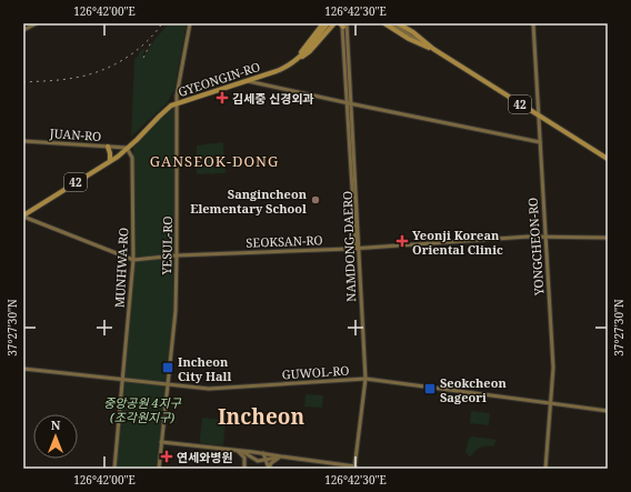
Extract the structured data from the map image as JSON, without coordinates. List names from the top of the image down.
{
  "streets": {
    "main road": [
      "GYEONGIN-RO",
      "42",
      "JUAN-RO",
      "SEOKSAN-RO",
      "YESUL-RO",
      "NAMDONG-DAERO",
      "YONGCHEON-RO",
      "MUNHWA-RO",
      "GUWOL-RO"
    ]
  },
  "crossings": [
    ["GYEONGIN-RO", "JUAN-RO"],
    ["GYEONGIN-RO", "SEOKSAN-RO"],
    ["GYEONGIN-RO", "YESUL-RO"],
    ["GYEONGIN-RO", "MUNHWA-RO"],
    ["42", "YONGCHEON-RO"],
    ["JUAN-RO", "MUNHWA-RO"],
    ["SEOKSAN-RO", "YESUL-RO"],
    ["SEOKSAN-RO", "NAMDONG-DAERO"],
    ["SEOKSAN-RO", "YONGCHEON-RO"],
    ["SEOKSAN-RO", "MUNHWA-RO"],
    ["YESUL-RO", "GUWOL-RO"],
    ["NAMDONG-DAERO", "GUWOL-RO"],
    ["YONGCHEON-RO", "GUWOL-RO"],
    ["MUNHWA-RO", "GUWOL-RO"]
  ],
  "districts": ["GANSEOK-DONG", "Incheon"],
  "parks": ["중앙공원 4지구 (조각원지구)"],
  "places": {
    "health": ["김세중 신경외과", "Yeonji Korean Oriental Clinic", "연세와병원"],
    "other": ["Sangincheon Elementary School"],
    "transit": ["Incheon City Hall", "Seokcheon Sageori"]
  },
  "north": "top",
  "coordinates": ["126°42'00\"E", "126°42'30\"E", "37°27'30\"N"]
}
